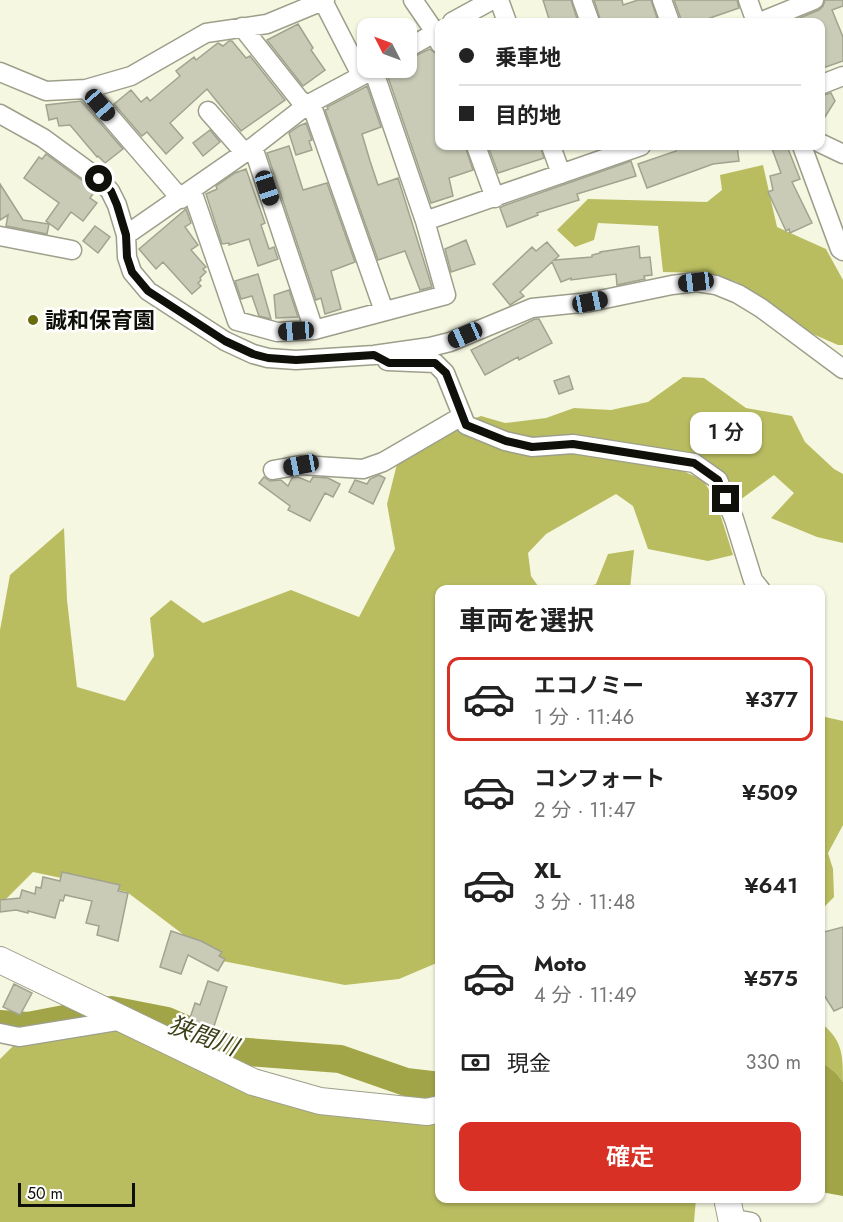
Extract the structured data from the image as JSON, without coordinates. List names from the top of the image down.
{
  "water": ["狭間川"],
  "places": ["誠和保育園"],
  "scale_bar": "50 m",
  "north": "top left",
  "page": {
    "banner": ["乗車地", "目的地"],
    "bubble": "1 分",
    "heading": "車両を選択",
    "list": [
      {
        "name": "エコノミー",
        "note": "1 分 · 11:46",
        "value": "¥377"
      },
      {
        "name": "コンフォート",
        "note": "2 分 · 11:47",
        "value": "¥509"
      },
      {
        "name": "XL",
        "note": "3 分 · 11:48",
        "value": "¥641"
      },
      {
        "name": "Moto",
        "note": "4 分 · 11:49",
        "value": "¥575"
      }
    ],
    "pay": ["現金", "330 m"],
    "buttons": "確定",
    "scale": "50 m"
  }
}
